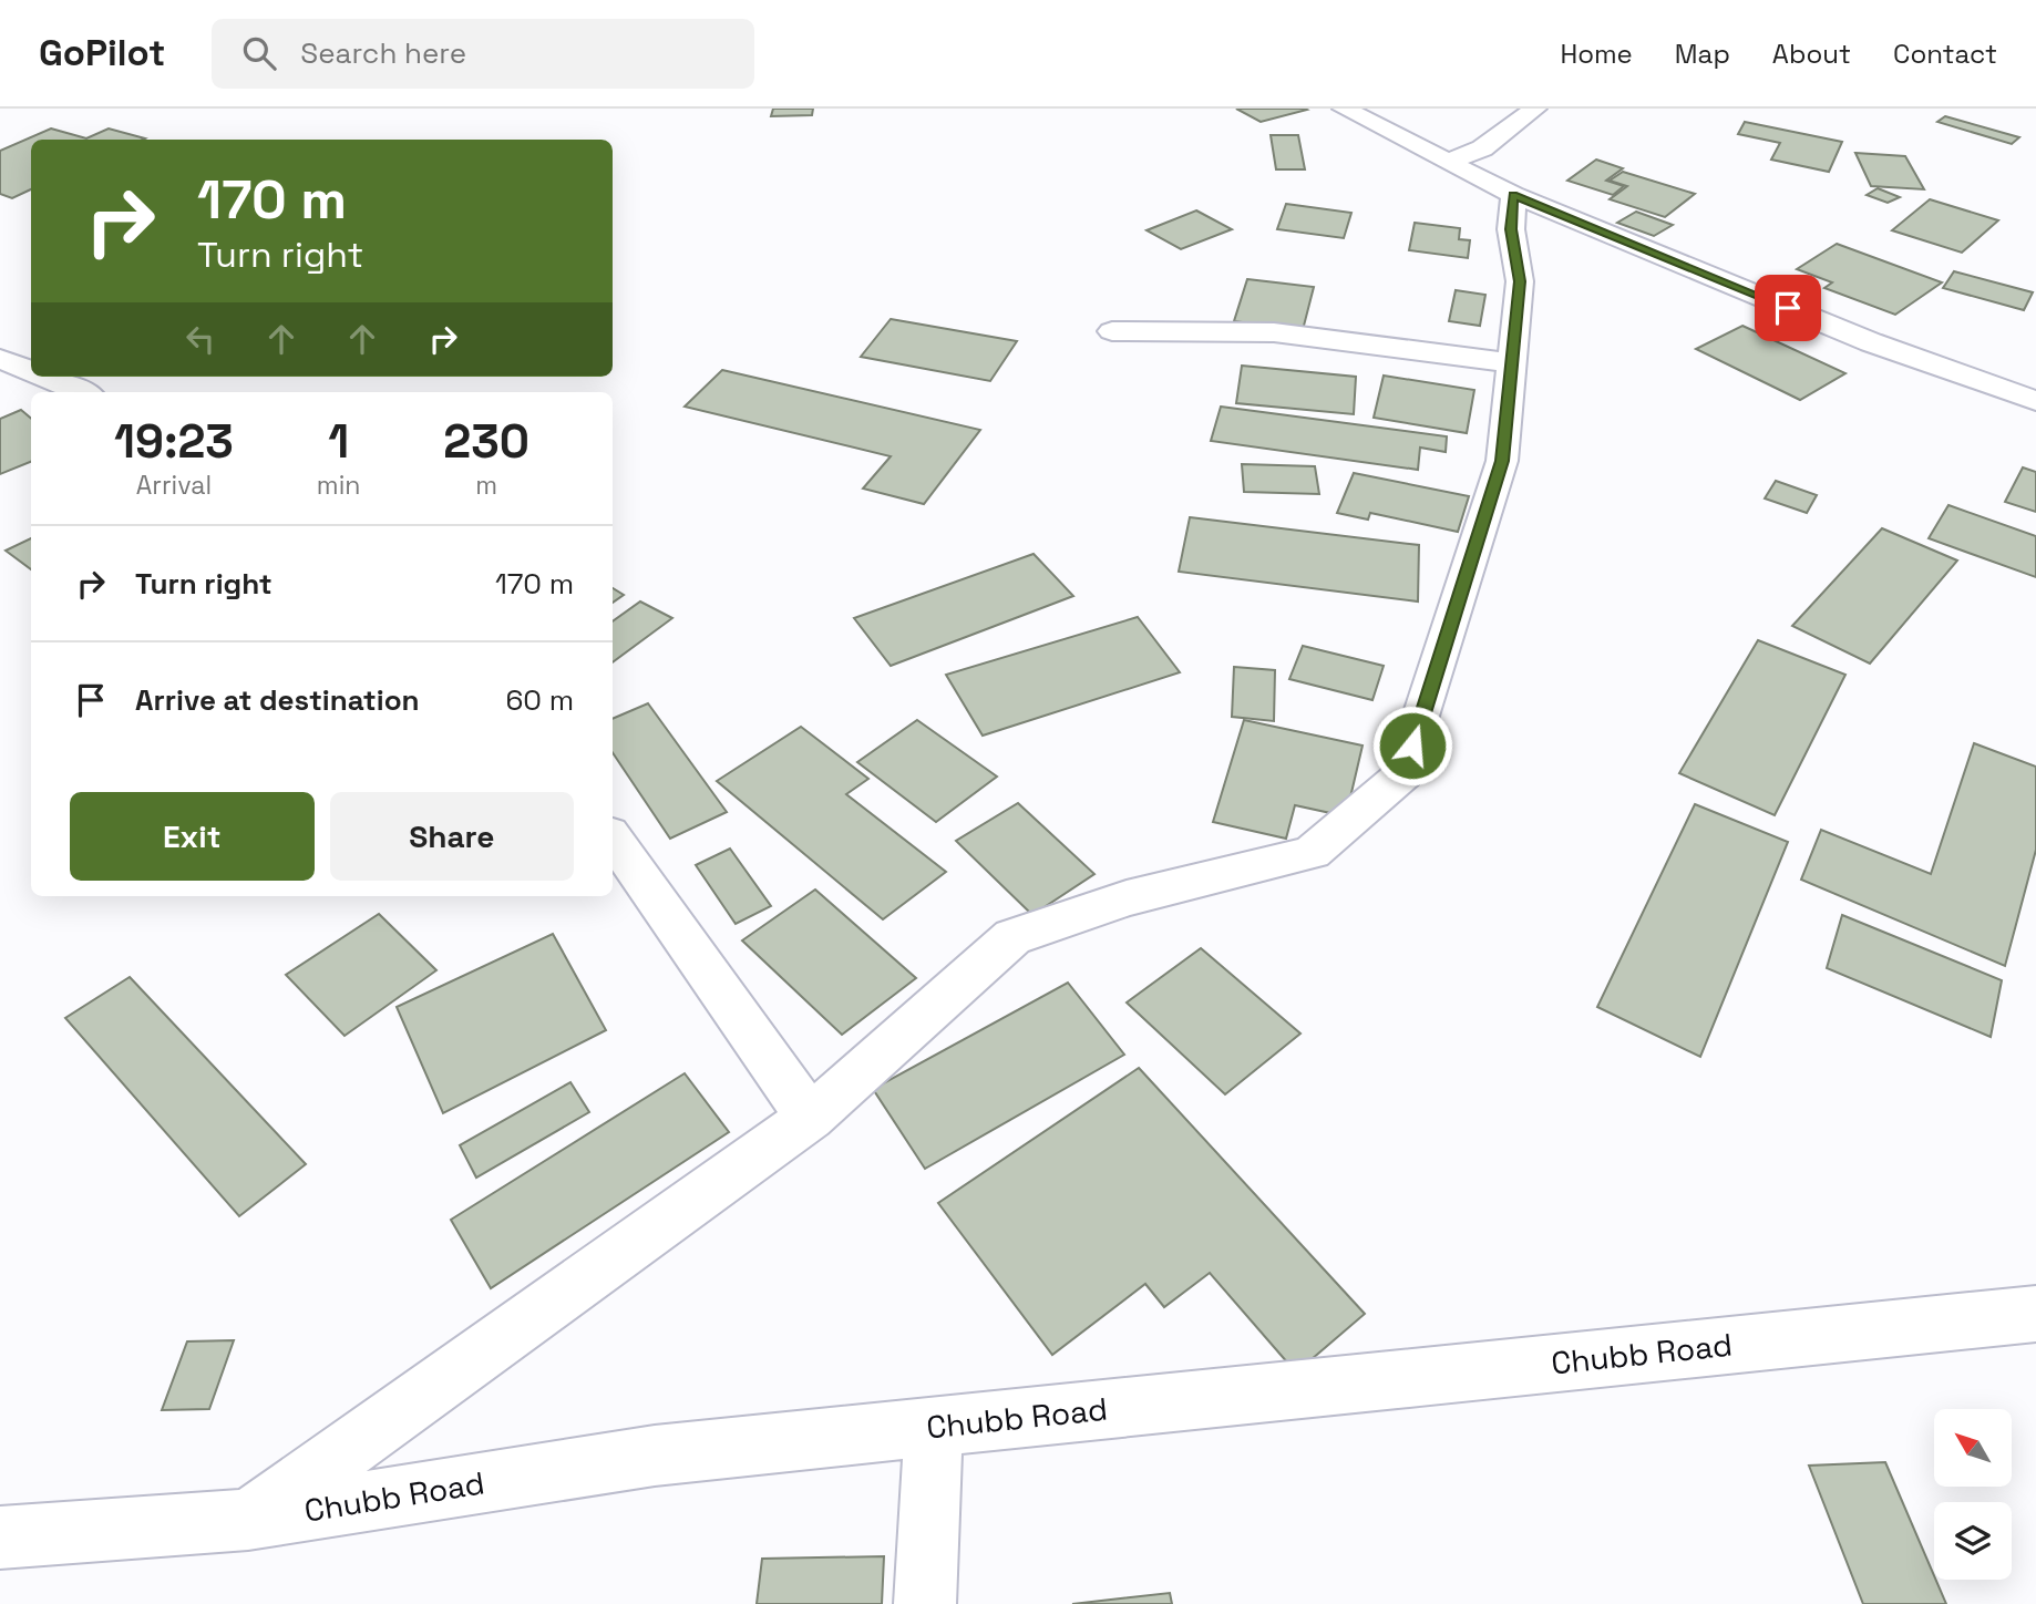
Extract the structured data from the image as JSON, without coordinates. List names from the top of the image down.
{
  "streets": {
    "street": ["Chubb Road"]
  },
  "north": "top left",
  "page": {
    "header": "GoPilot",
    "search": "Search here",
    "nav": [
      "Home",
      "Map",
      "About",
      "Contact"
    ],
    "turn": ["170 m", "Turn right"],
    "eta": [
      "19:23",
      "Arrival",
      "1",
      "min",
      "230",
      "m"
    ],
    "list": [
      {
        "name": "Turn right",
        "value": "170 m"
      },
      {
        "name": "Arrive at destination",
        "value": "60 m"
      }
    ],
    "buttons": ["Exit", "Share"]
  }
}
